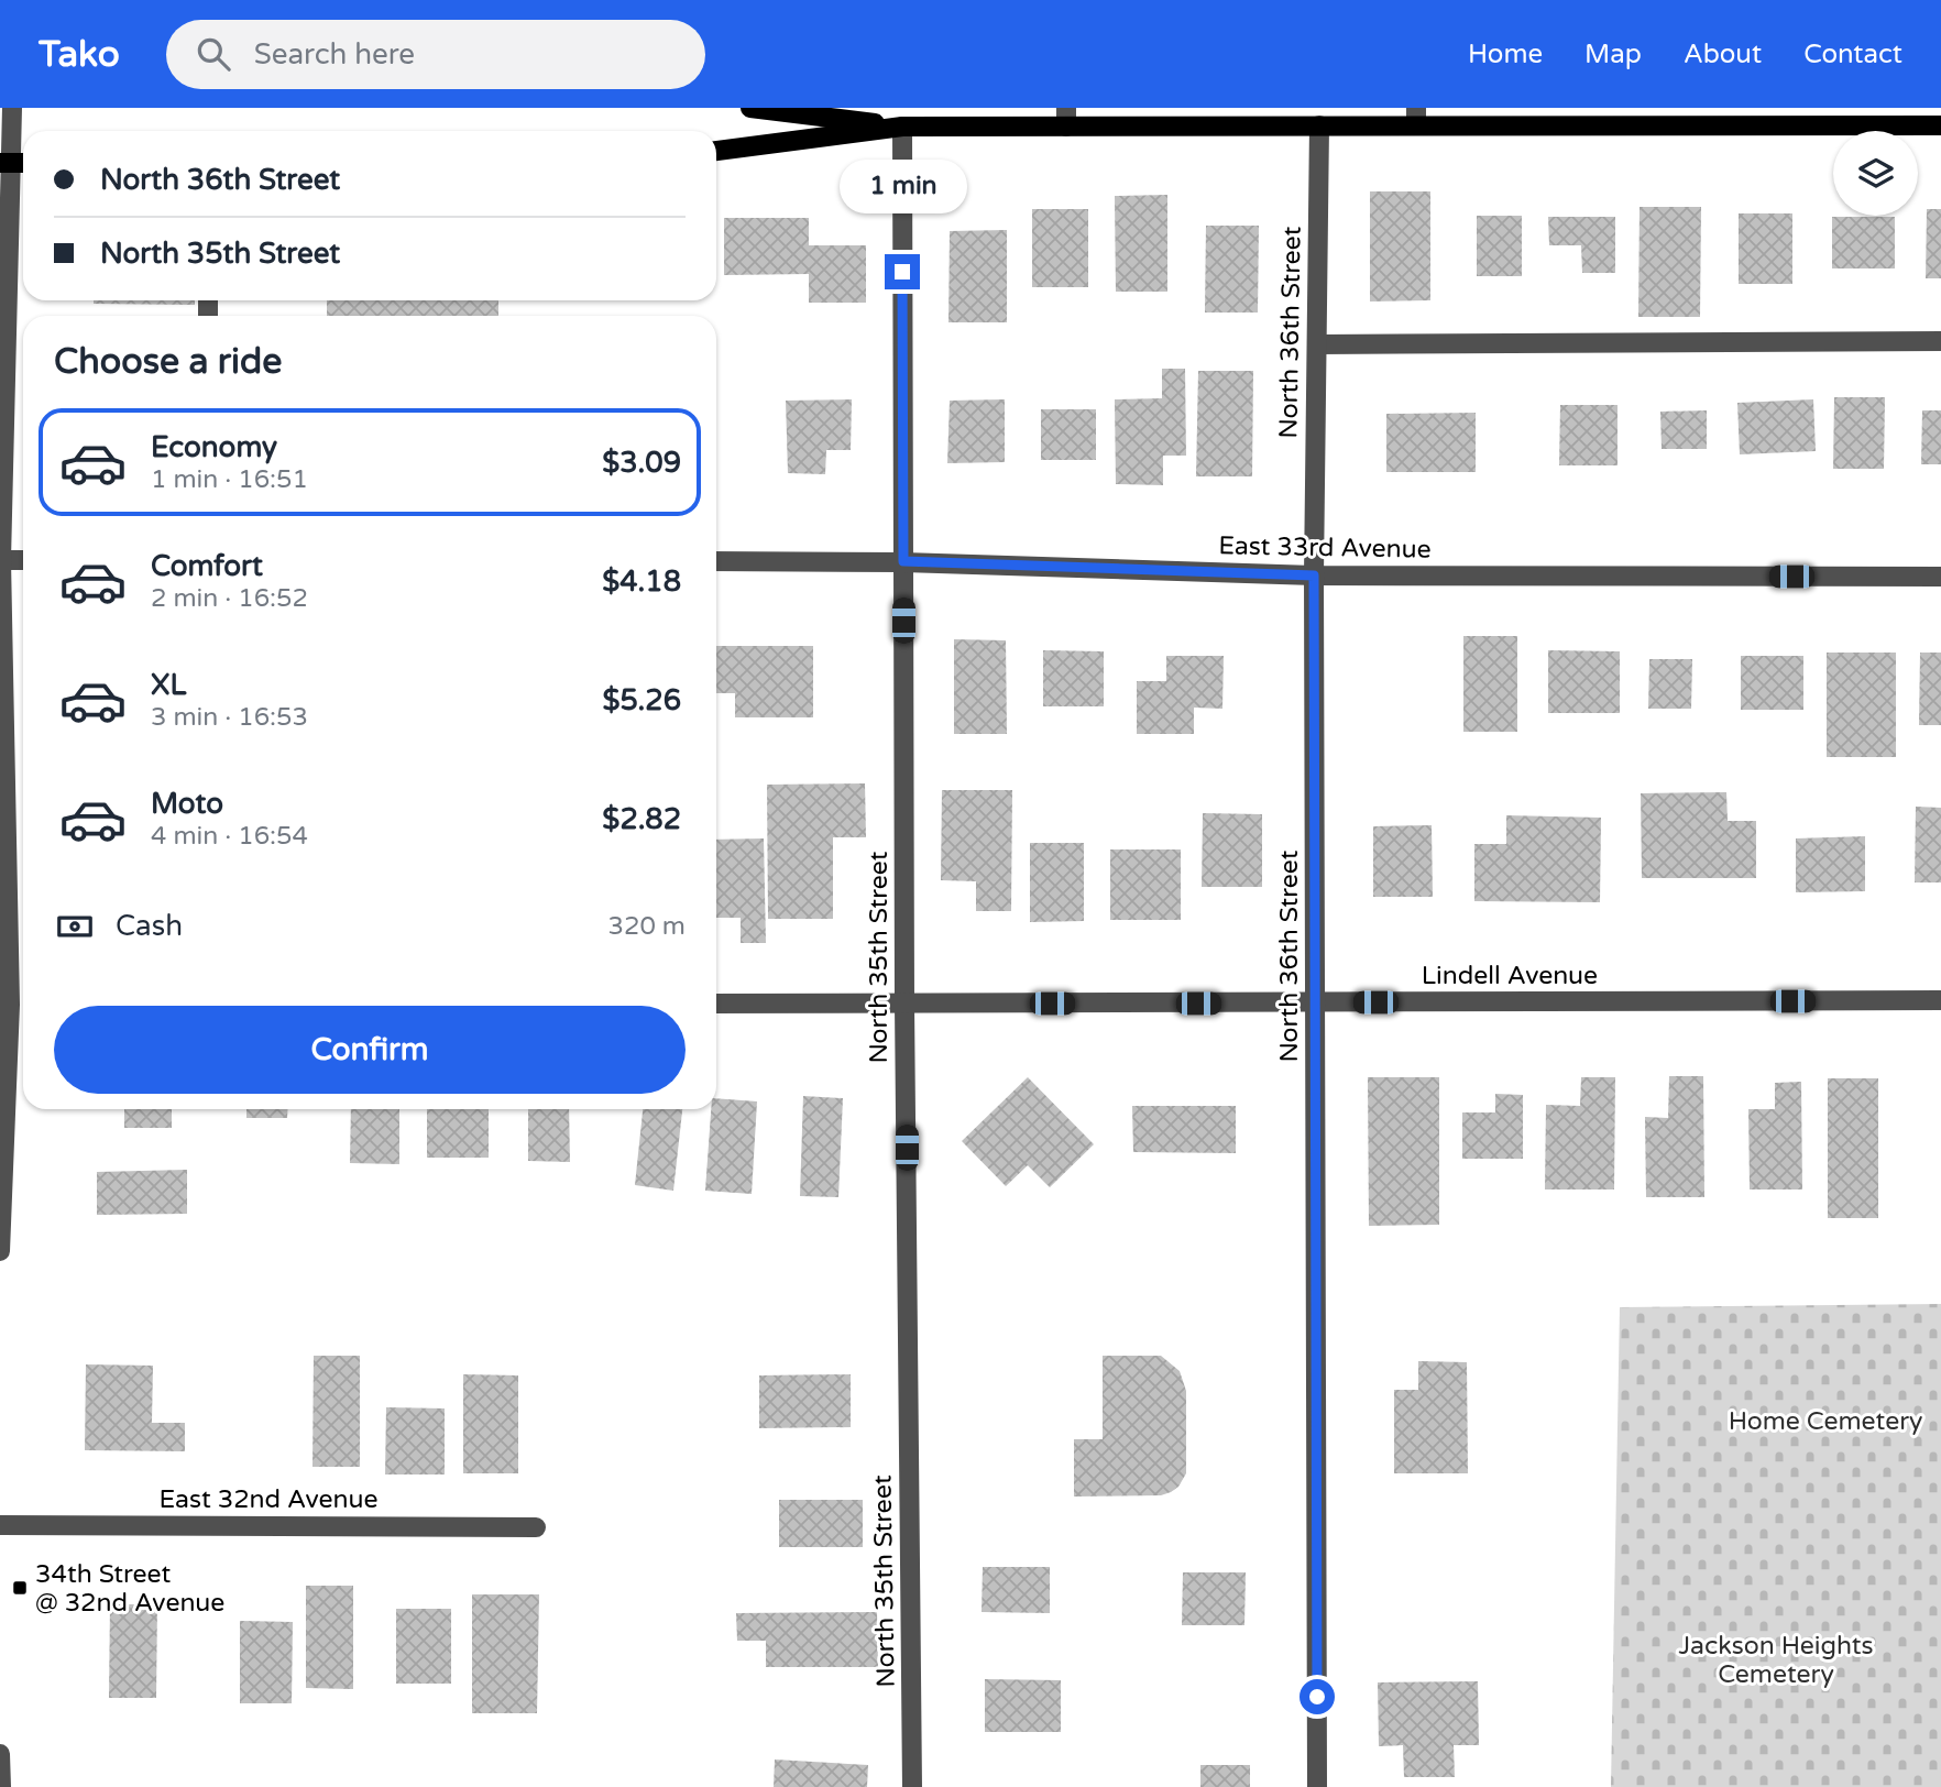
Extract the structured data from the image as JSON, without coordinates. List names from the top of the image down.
{
  "streets": {
    "street": [
      "North 36th Street",
      "East 33rd Avenue",
      "North 35th Street",
      "Lindell Avenue",
      "East 32nd Avenue"
    ]
  },
  "crossings": [
    ["North 36th Street", "East 33rd Avenue"],
    ["North 36th Street", "Lindell Avenue"],
    ["East 33rd Avenue", "North 35th Street"],
    ["North 35th Street", "Lindell Avenue"]
  ],
  "parks": ["Home Cemetery", "Jackson Heights Cemetery"],
  "places": {
    "transit": ["34th Street @ 32nd Avenue"]
  },
  "page": {
    "header": "Tako",
    "search": "Search here",
    "nav": [
      "Home",
      "Map",
      "About",
      "Contact"
    ],
    "banner": ["North 36th Street", "North 35th Street"],
    "bubble": "1 min",
    "heading": "Choose a ride",
    "list": [
      {
        "name": "Economy",
        "note": "1 min · 16:51",
        "value": "$3.09"
      },
      {
        "name": "Comfort",
        "note": "2 min · 16:52",
        "value": "$4.18"
      },
      {
        "name": "XL",
        "note": "3 min · 16:53",
        "value": "$5.26"
      },
      {
        "name": "Moto",
        "note": "4 min · 16:54",
        "value": "$2.82"
      }
    ],
    "pay": ["Cash", "320 m"],
    "buttons": "Confirm"
  }
}
